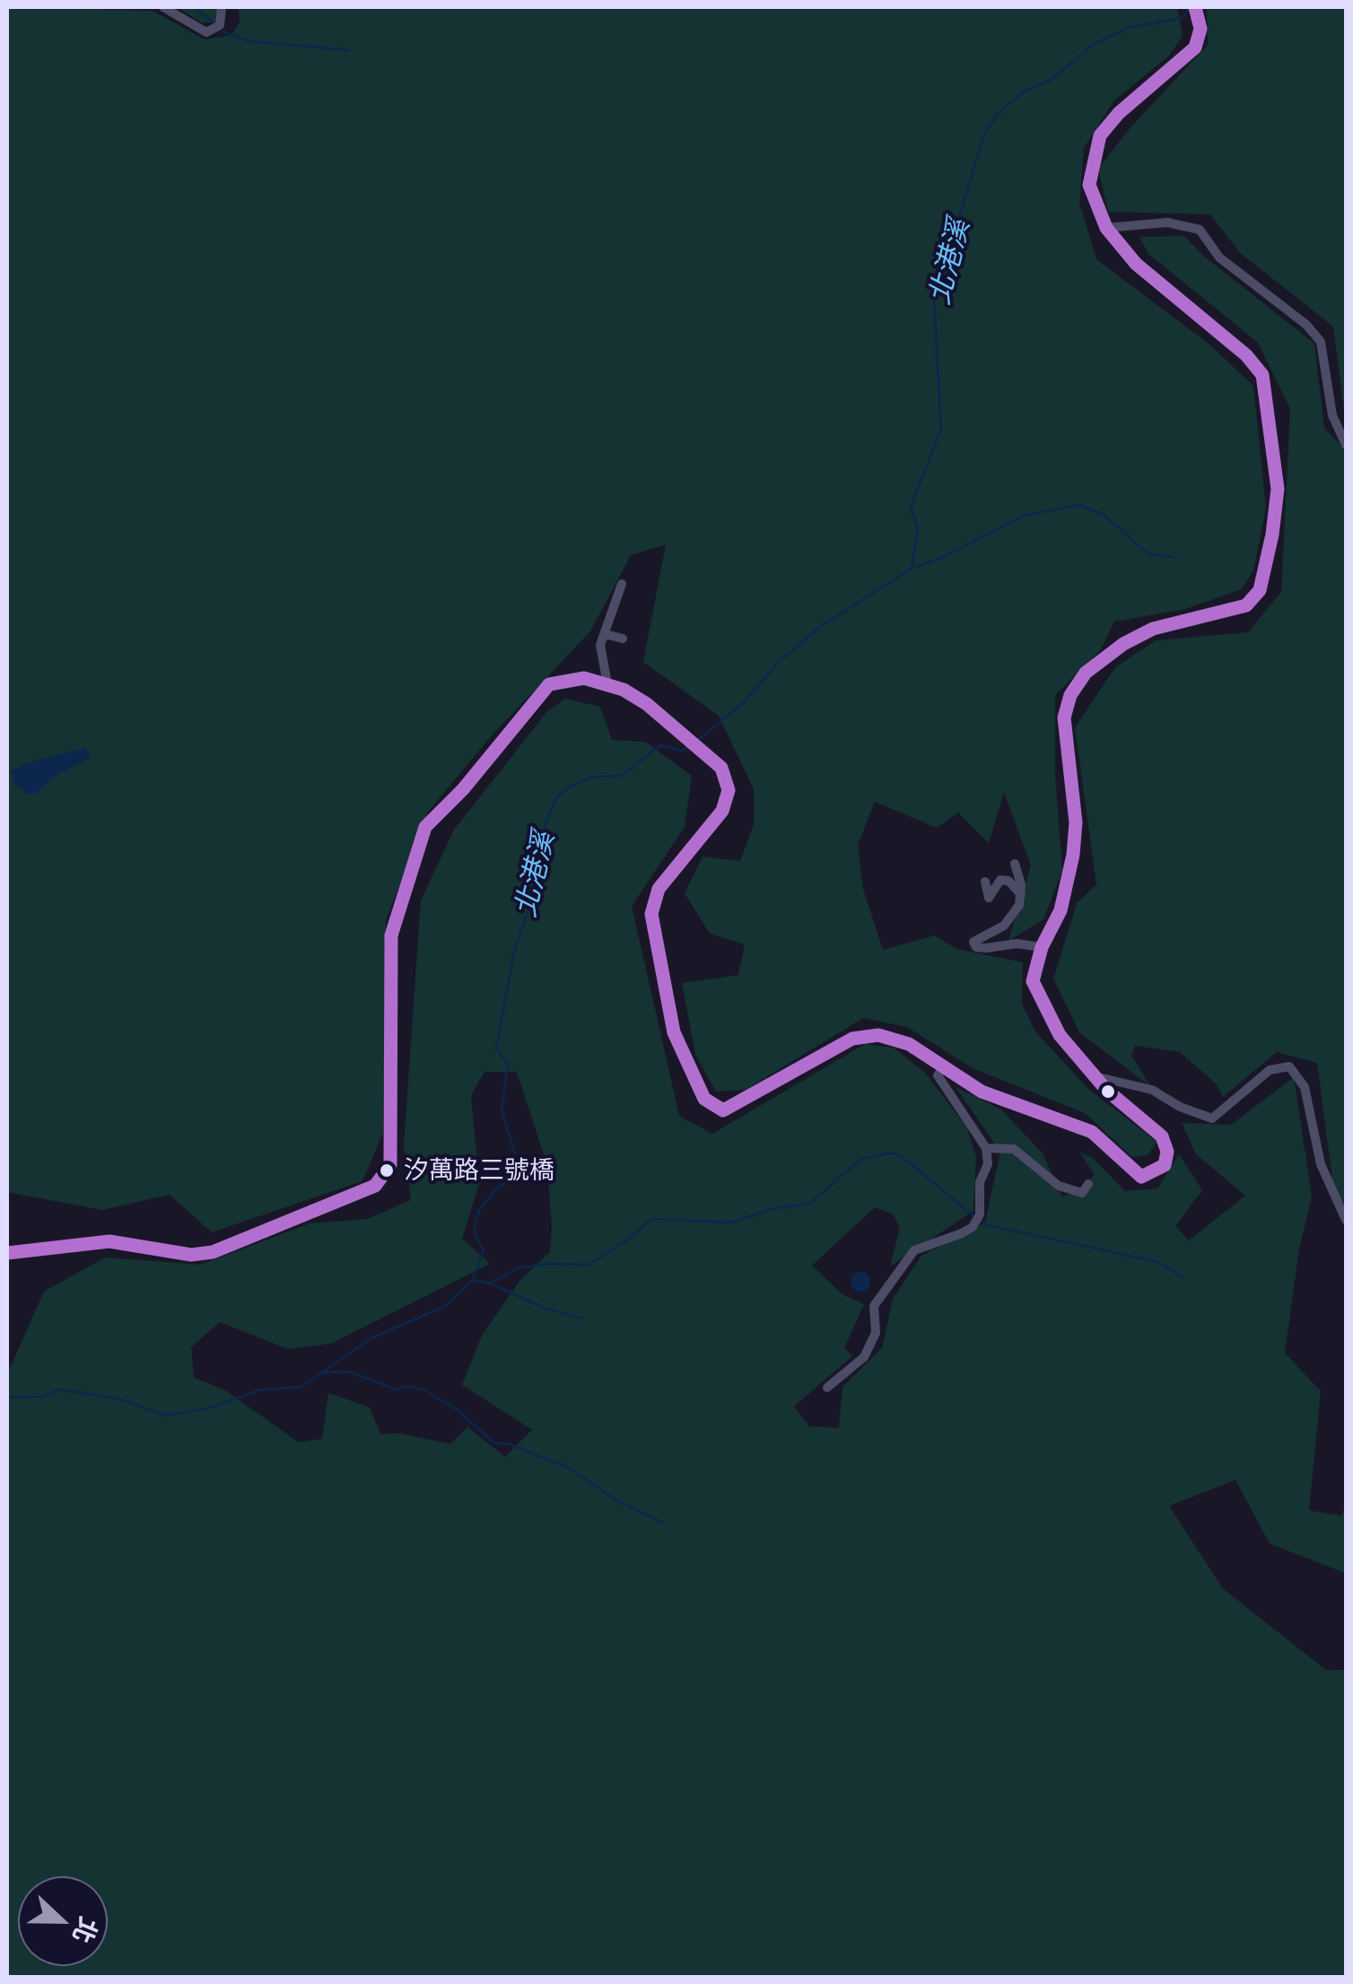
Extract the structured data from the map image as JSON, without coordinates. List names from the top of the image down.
{
  "water": ["北港溪"],
  "places": ["汐萬路三號橋"],
  "north": "right"
}
